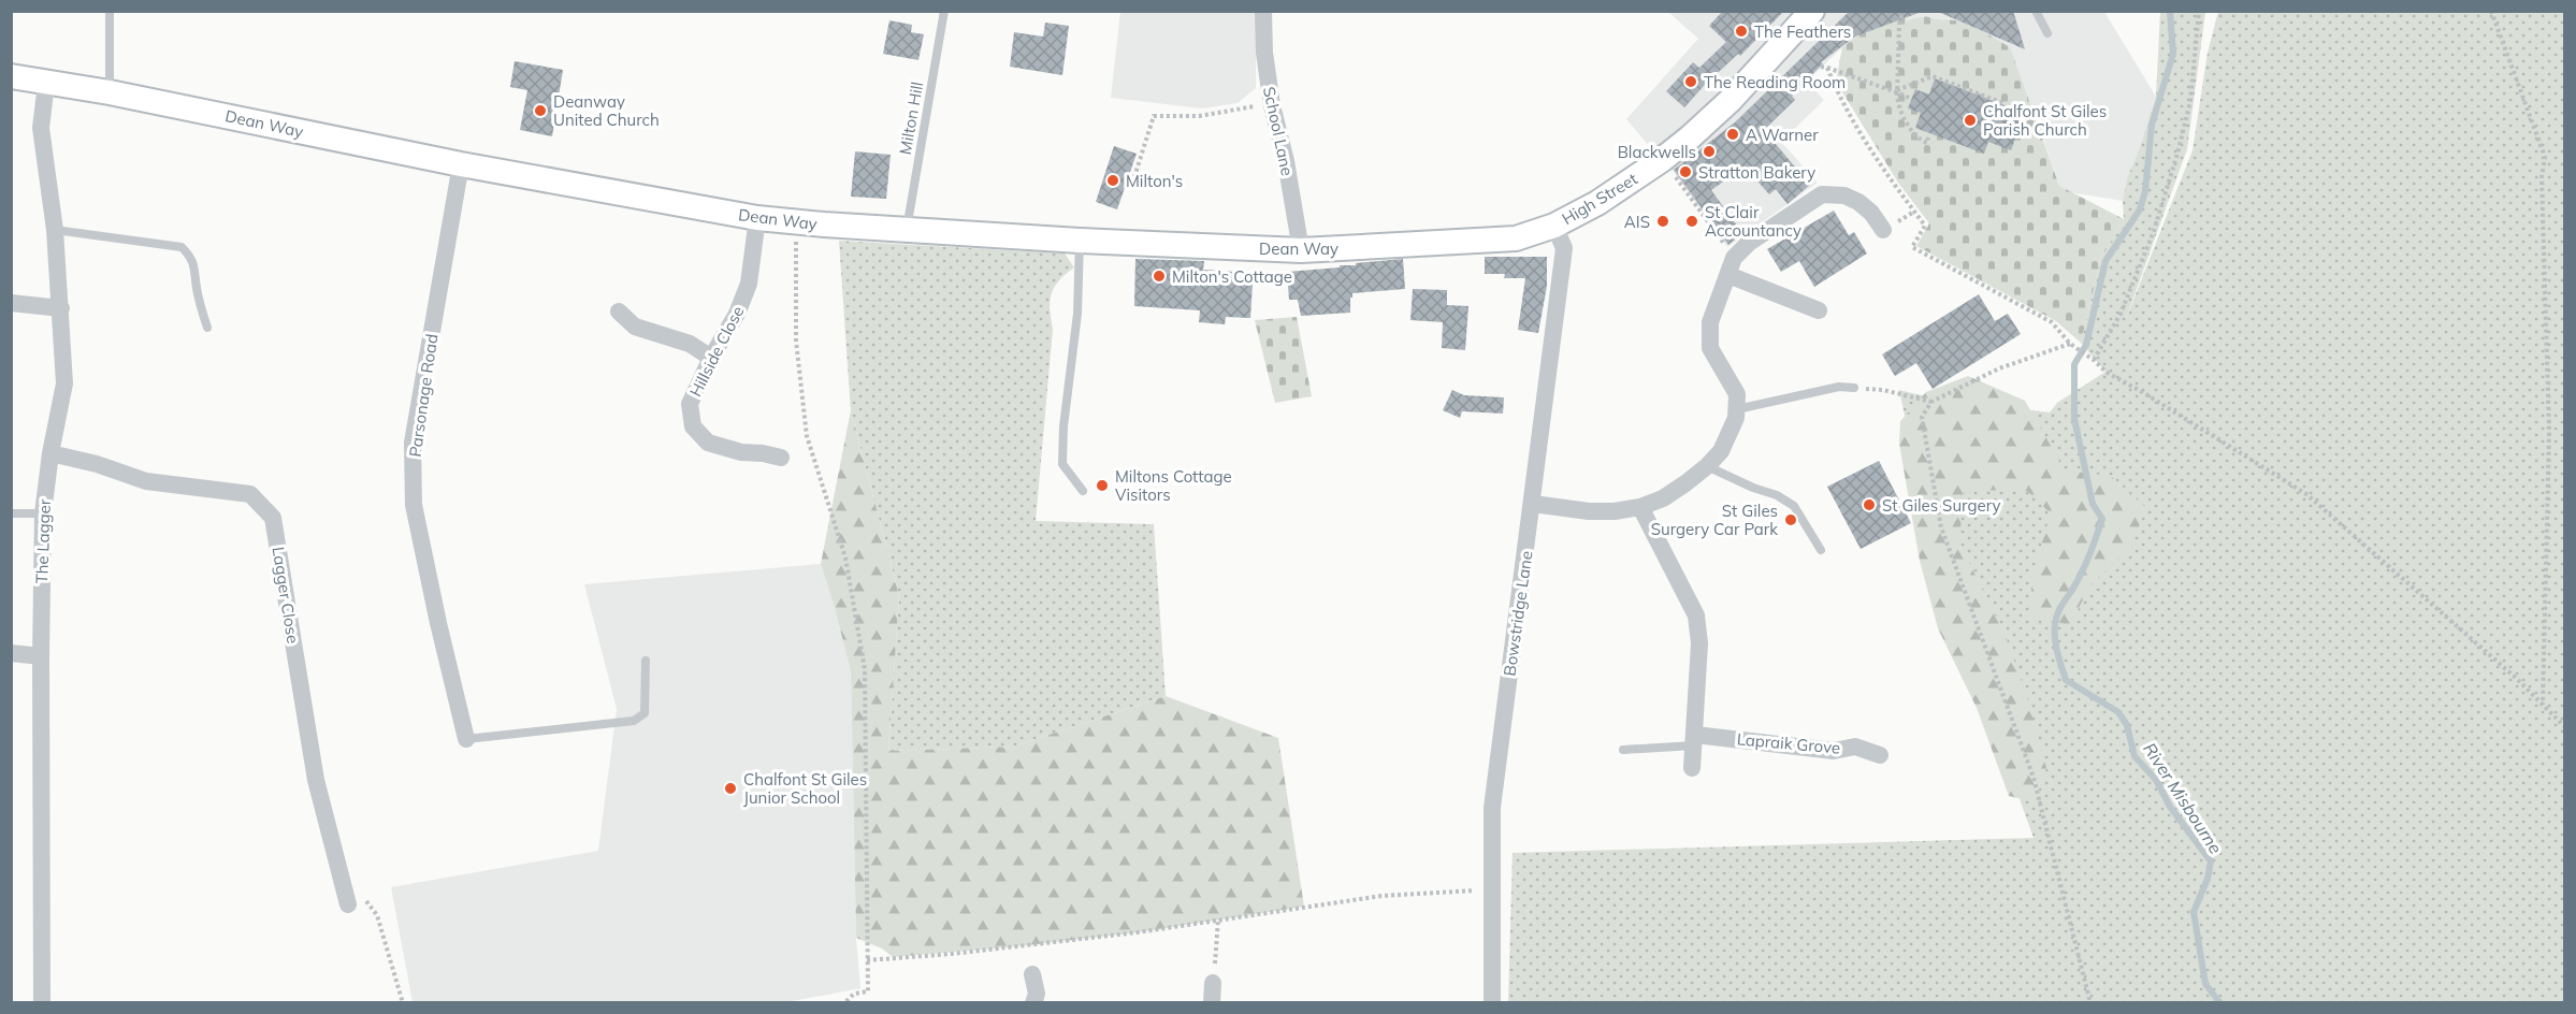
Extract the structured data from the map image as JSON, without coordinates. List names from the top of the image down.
{
  "streets": {
    "street": [
      "Dean Way",
      "School Lane",
      "High Street",
      "Hillside Close",
      "Parsonage Road",
      "The Lagger",
      "Lagger Close",
      "Bowstridge Lane",
      "Lapraik Grove"
    ],
    "lane": ["Milton Hill"]
  },
  "crossings": [
    ["Milton Hill", "Dean Way"],
    ["Dean Way", "School Lane"],
    ["Dean Way", "High Street"],
    ["Dean Way", "Hillside Close"],
    ["Dean Way", "Parsonage Road"],
    ["Dean Way", "The Lagger"],
    ["Dean Way", "Bowstridge Lane"],
    ["High Street", "Bowstridge Lane"],
    ["The Lagger", "Lagger Close"]
  ],
  "water": ["River Misbourne"],
  "places": [
    "The Feathers",
    "The Reading Room",
    "Deanway United Church",
    "Chalfont St Giles Parish Church",
    "A Warner",
    "Blackwells",
    "Stratton Bakery",
    "Milton's",
    "AIS",
    "St Clair Accountancy",
    "Milton's Cottage",
    "Miltons Cottage Visitors",
    "St Giles Surgery",
    "St Giles Surgery Car Park",
    "Chalfont St Giles Junior School"
  ]
}
